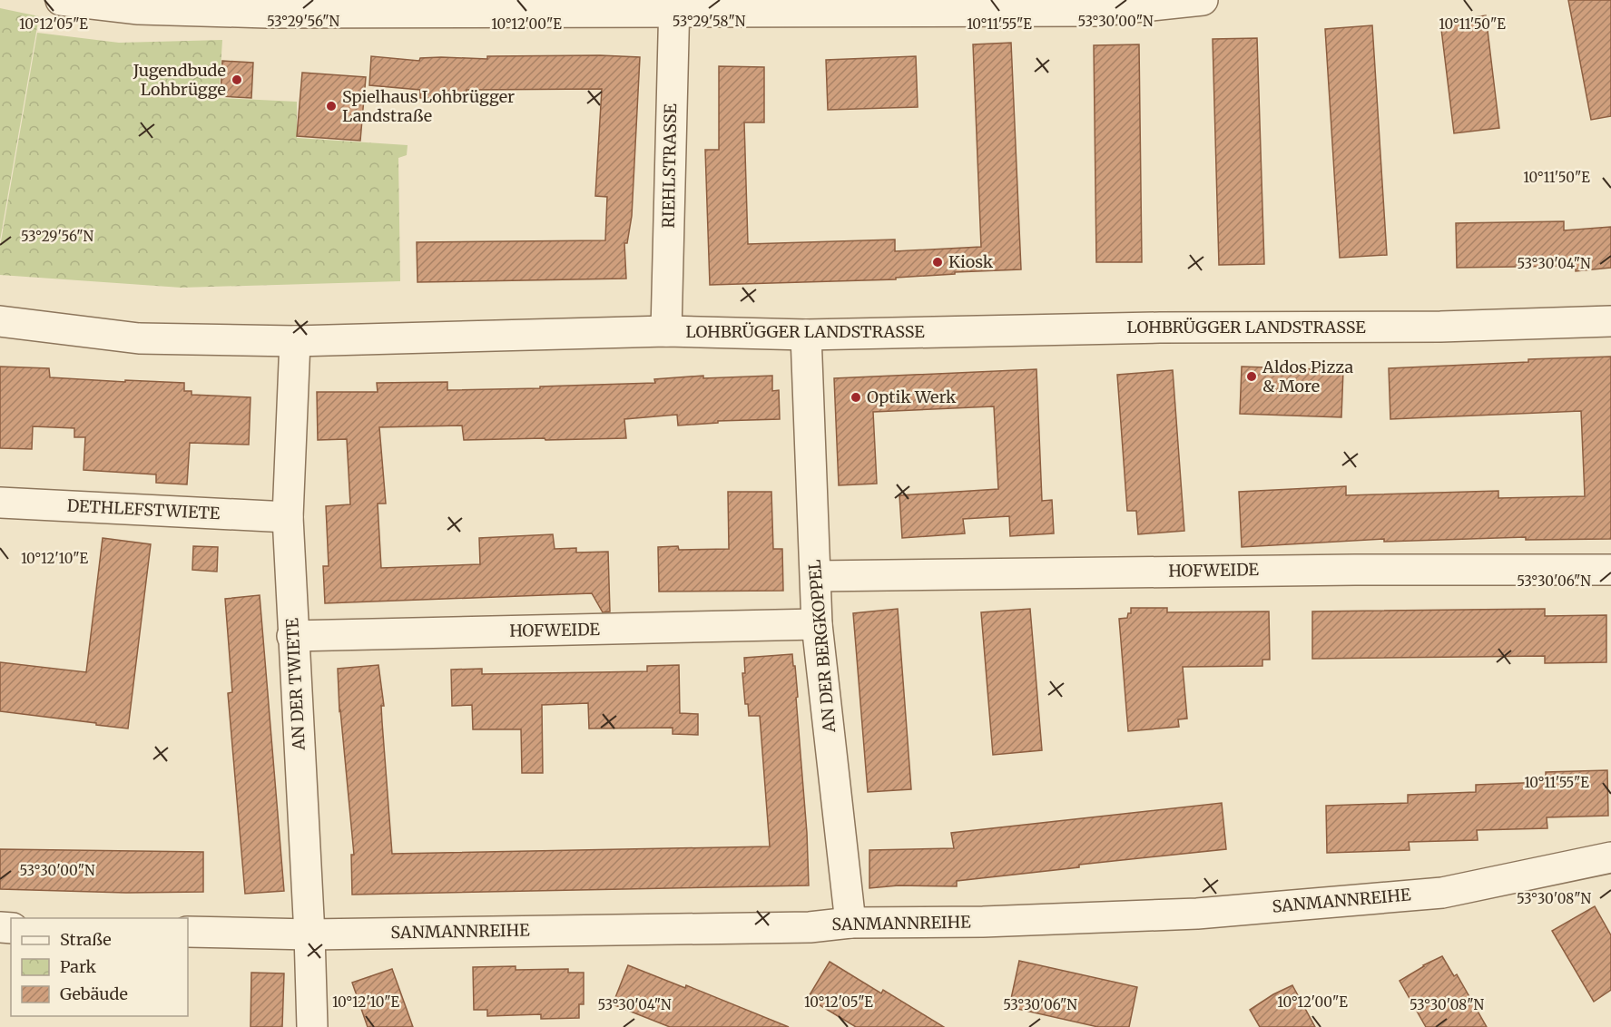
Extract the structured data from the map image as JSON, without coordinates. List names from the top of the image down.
{
  "streets": {
    "street": [
      "RIEHLSTRASSE",
      "LOHBRÜGGER LANDSTRASSE",
      "DETHLEFSTWIETE",
      "HOFWEIDE",
      "AN DER BERGKOPPEL",
      "AN DER TWIETE",
      "SANMANNREIHE"
    ]
  },
  "crossings": [
    ["RIEHLSTRASSE", "LOHBRÜGGER LANDSTRASSE"],
    ["LOHBRÜGGER LANDSTRASSE", "AN DER BERGKOPPEL"],
    ["LOHBRÜGGER LANDSTRASSE", "AN DER TWIETE"],
    ["DETHLEFSTWIETE", "AN DER TWIETE"],
    ["HOFWEIDE", "AN DER BERGKOPPEL"],
    ["HOFWEIDE", "AN DER TWIETE"],
    ["AN DER BERGKOPPEL", "SANMANNREIHE"],
    ["AN DER TWIETE", "SANMANNREIHE"]
  ],
  "places": [
    "Jugendbude Lohbrügge",
    "Spielhaus Lohbrügger Landstraße",
    "Kiosk",
    "Aldos Pizza & More",
    "Optik Werk"
  ],
  "legend": ["Straße", "Park", "Gebäude"],
  "coordinates": [
    "53°29'56\"N",
    "53°29'58\"N",
    "53°30'00\"N",
    "10°11'50\"E",
    "10°12'05\"E",
    "10°12'00\"E",
    "10°11'55\"E",
    "53°30'04\"N",
    "10°12'10\"E",
    "53°30'06\"N",
    "53°30'08\"N"
  ]
}
